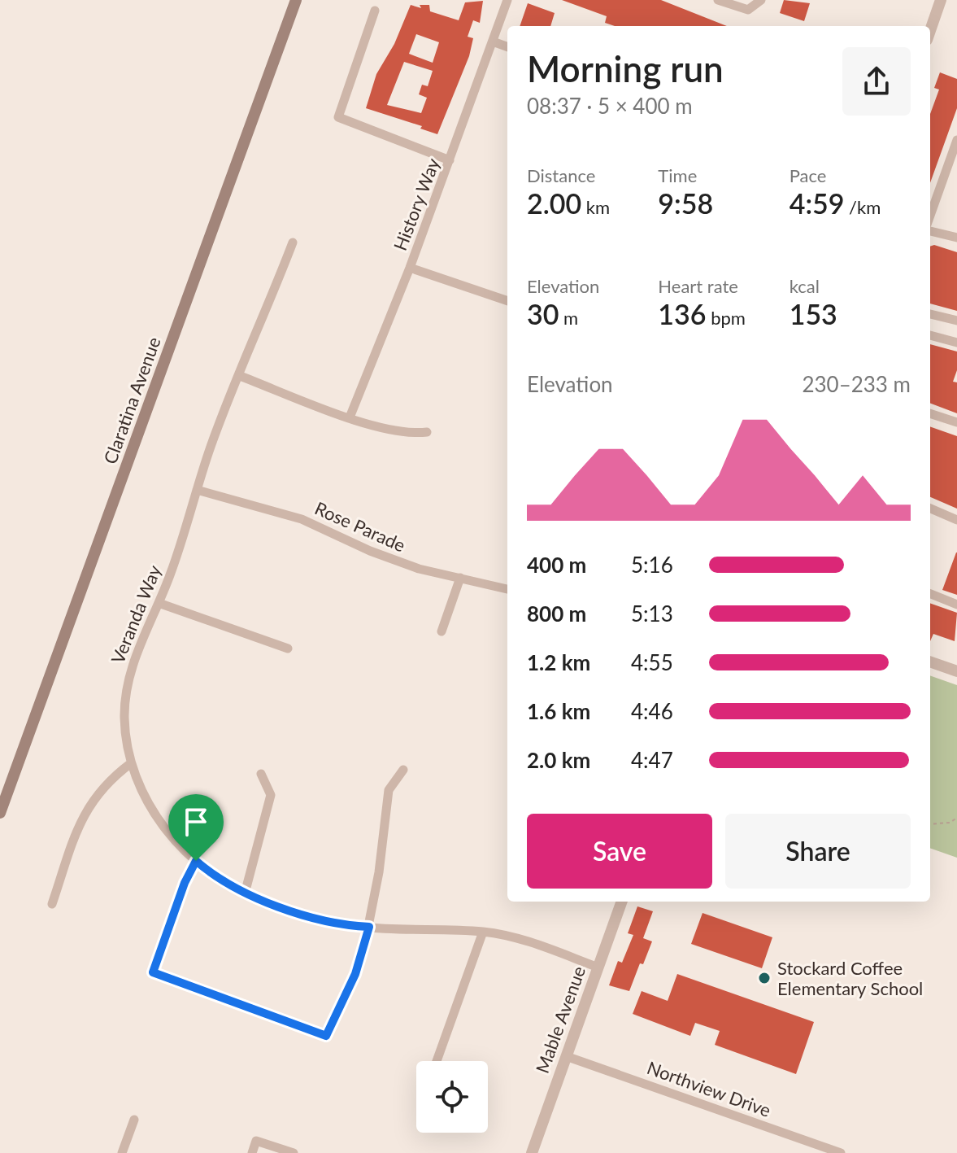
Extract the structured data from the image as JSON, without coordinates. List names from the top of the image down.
{
  "streets": {
    "main road": ["Claratina Avenue"],
    "street": [
      "History Way",
      "Rose Parade",
      "Veranda Way",
      "Mable Avenue",
      "Northview Drive"
    ]
  },
  "crossings": [
    ["Rose Parade", "Veranda Way"],
    ["Veranda Way", "Mable Avenue"],
    ["Mable Avenue", "Northview Drive"]
  ],
  "places": ["Stockard Coffee Elementary School"],
  "page": {
    "heading": ["Morning run", "08:37 · 5 × 400 m"],
    "stats": [
      ["Distance", "2.00 km"],
      ["Time", "9:58"],
      ["Pace", "4:59 /km"],
      ["Elevation", "30 m"],
      ["Heart rate", "136 bpm"],
      ["kcal", "153"]
    ],
    "chart": ["Elevation", "230–233 m"],
    "list": [
      {
        "name": "400 m",
        "note": "5:16"
      },
      {
        "name": "800 m",
        "note": "5:13"
      },
      {
        "name": "1.2 km",
        "note": "4:55"
      },
      {
        "name": "1.6 km",
        "note": "4:46"
      },
      {
        "name": "2.0 km",
        "note": "4:47"
      }
    ],
    "buttons": ["Save", "Share"]
  }
}
